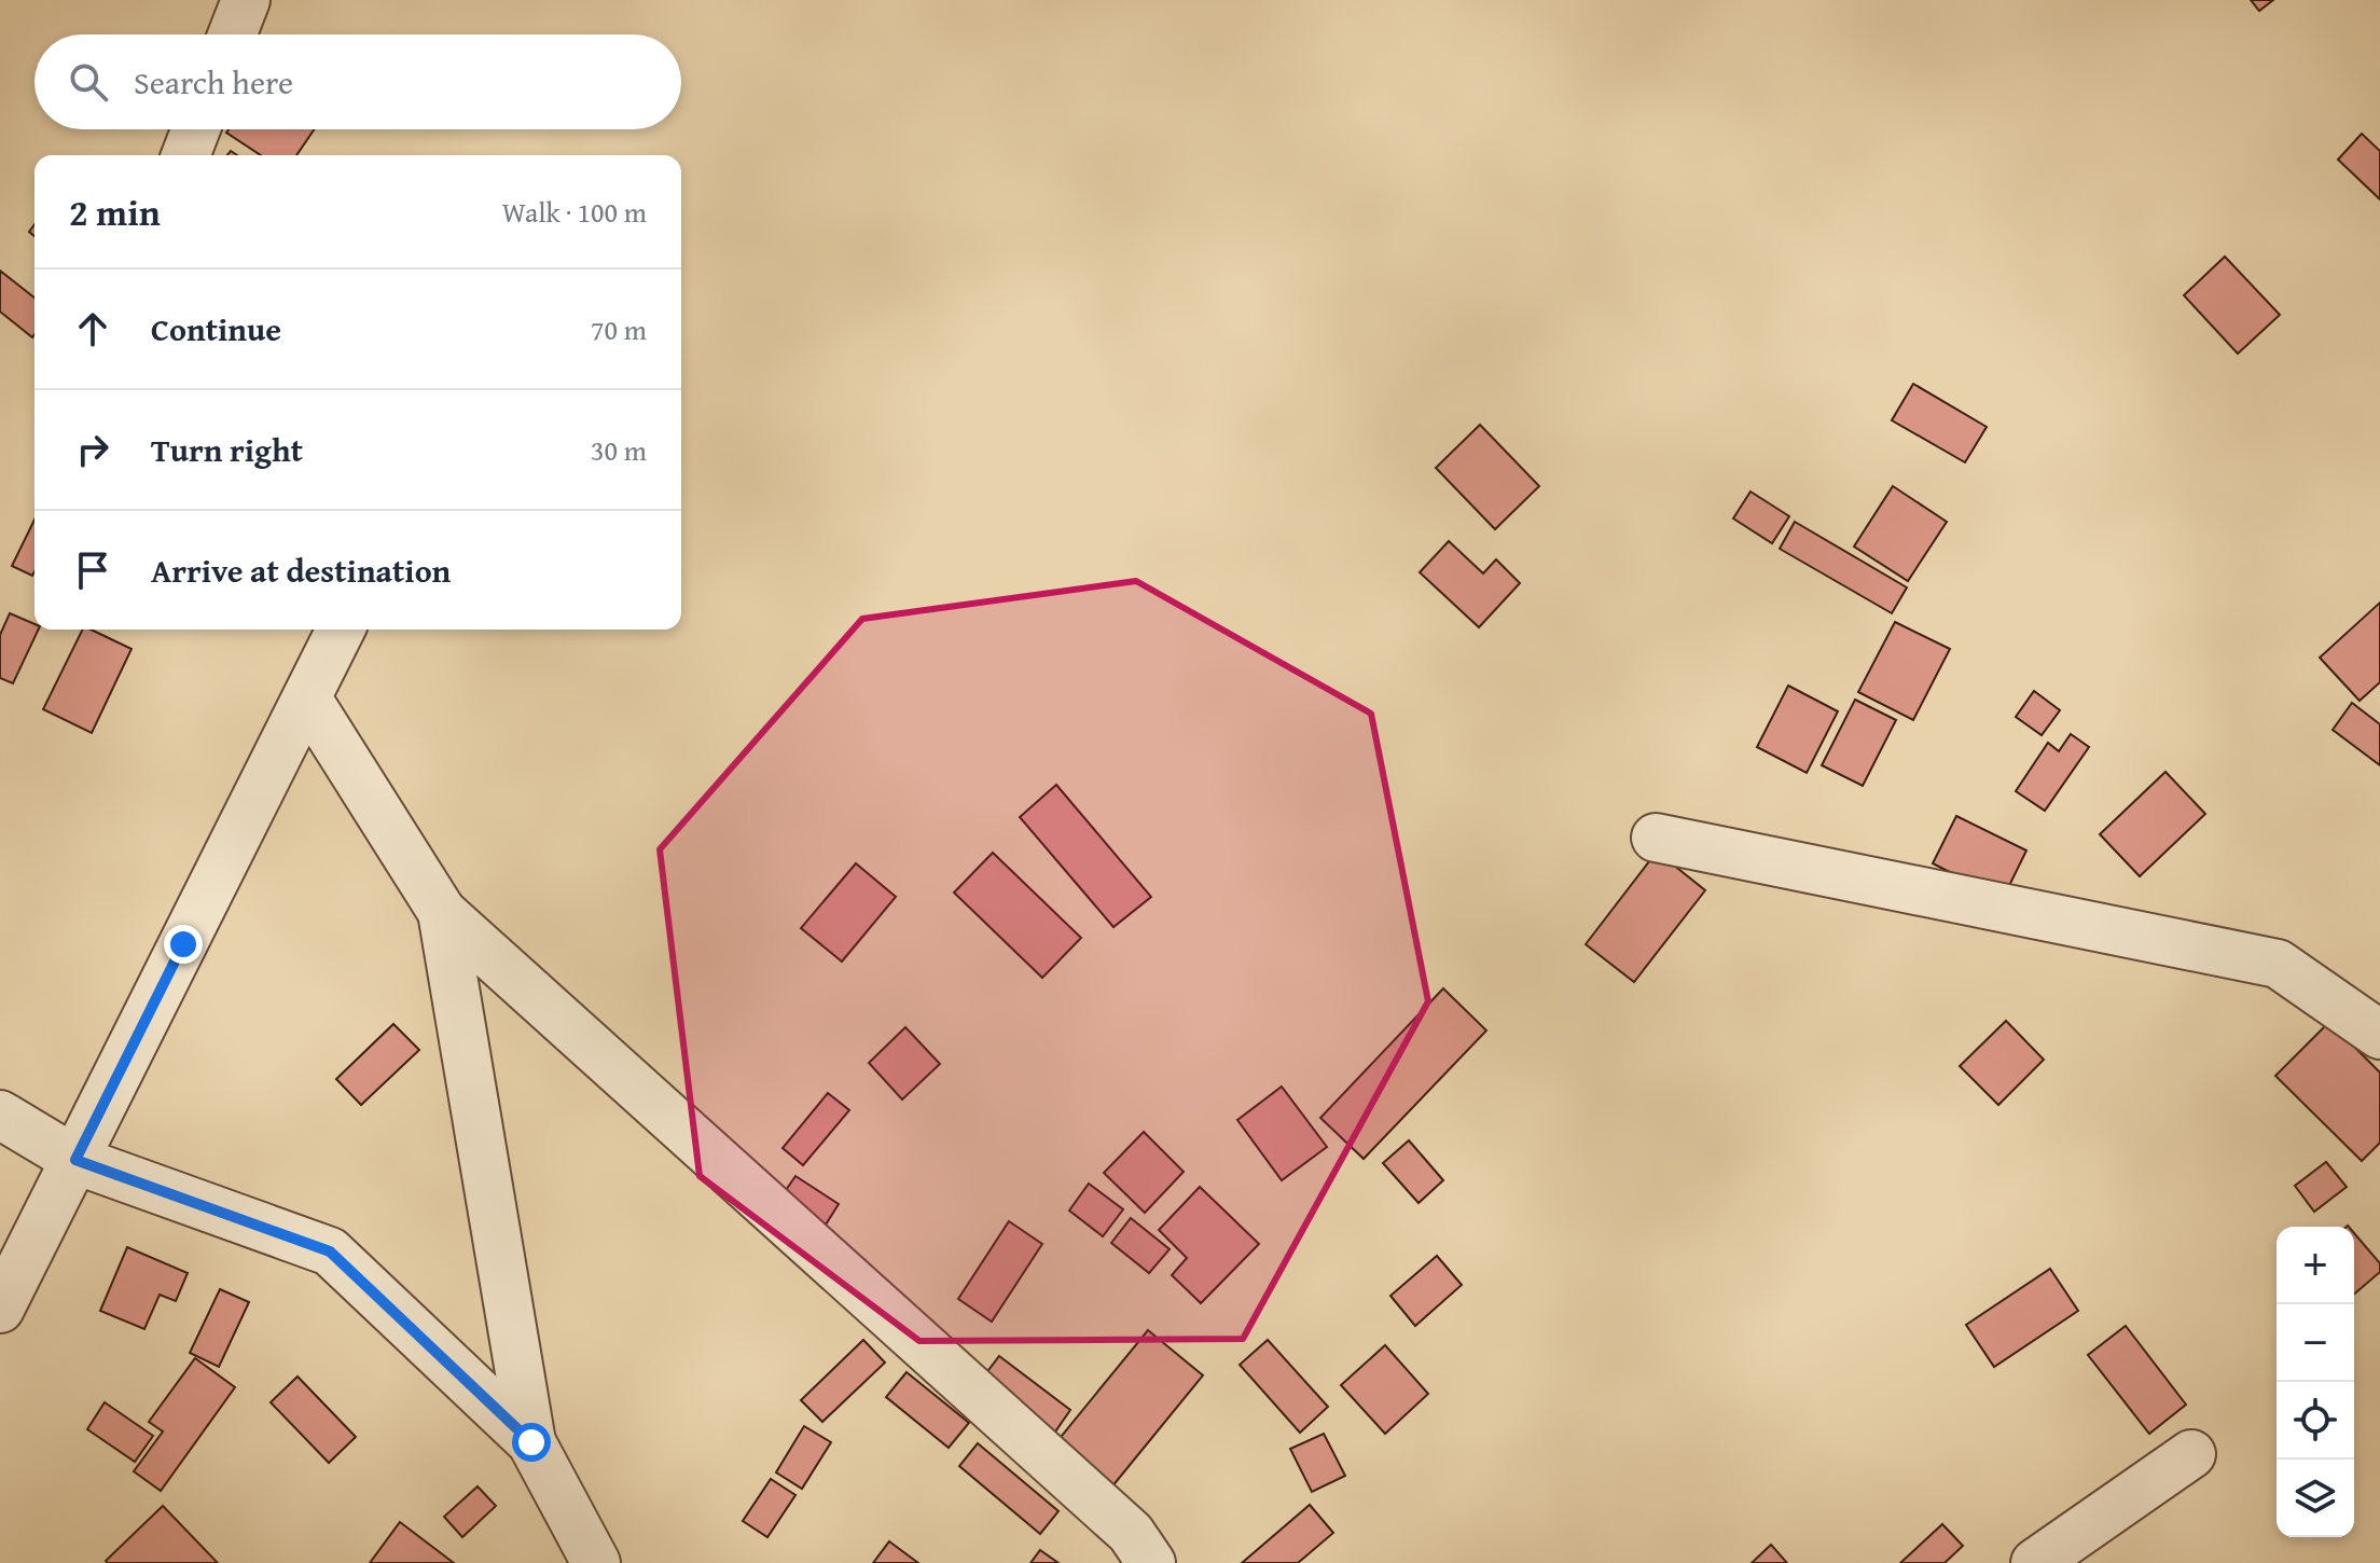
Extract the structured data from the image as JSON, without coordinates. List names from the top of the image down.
{
  "page": {
    "search": "Search here",
    "heading": ["2 min", "Walk · 100 m"],
    "list": [
      ["Continue", "70 m"],
      ["Turn right", "30 m"],
      "Arrive at destination"
    ],
    "map_buttons": ["+", "−"]
  }
}
